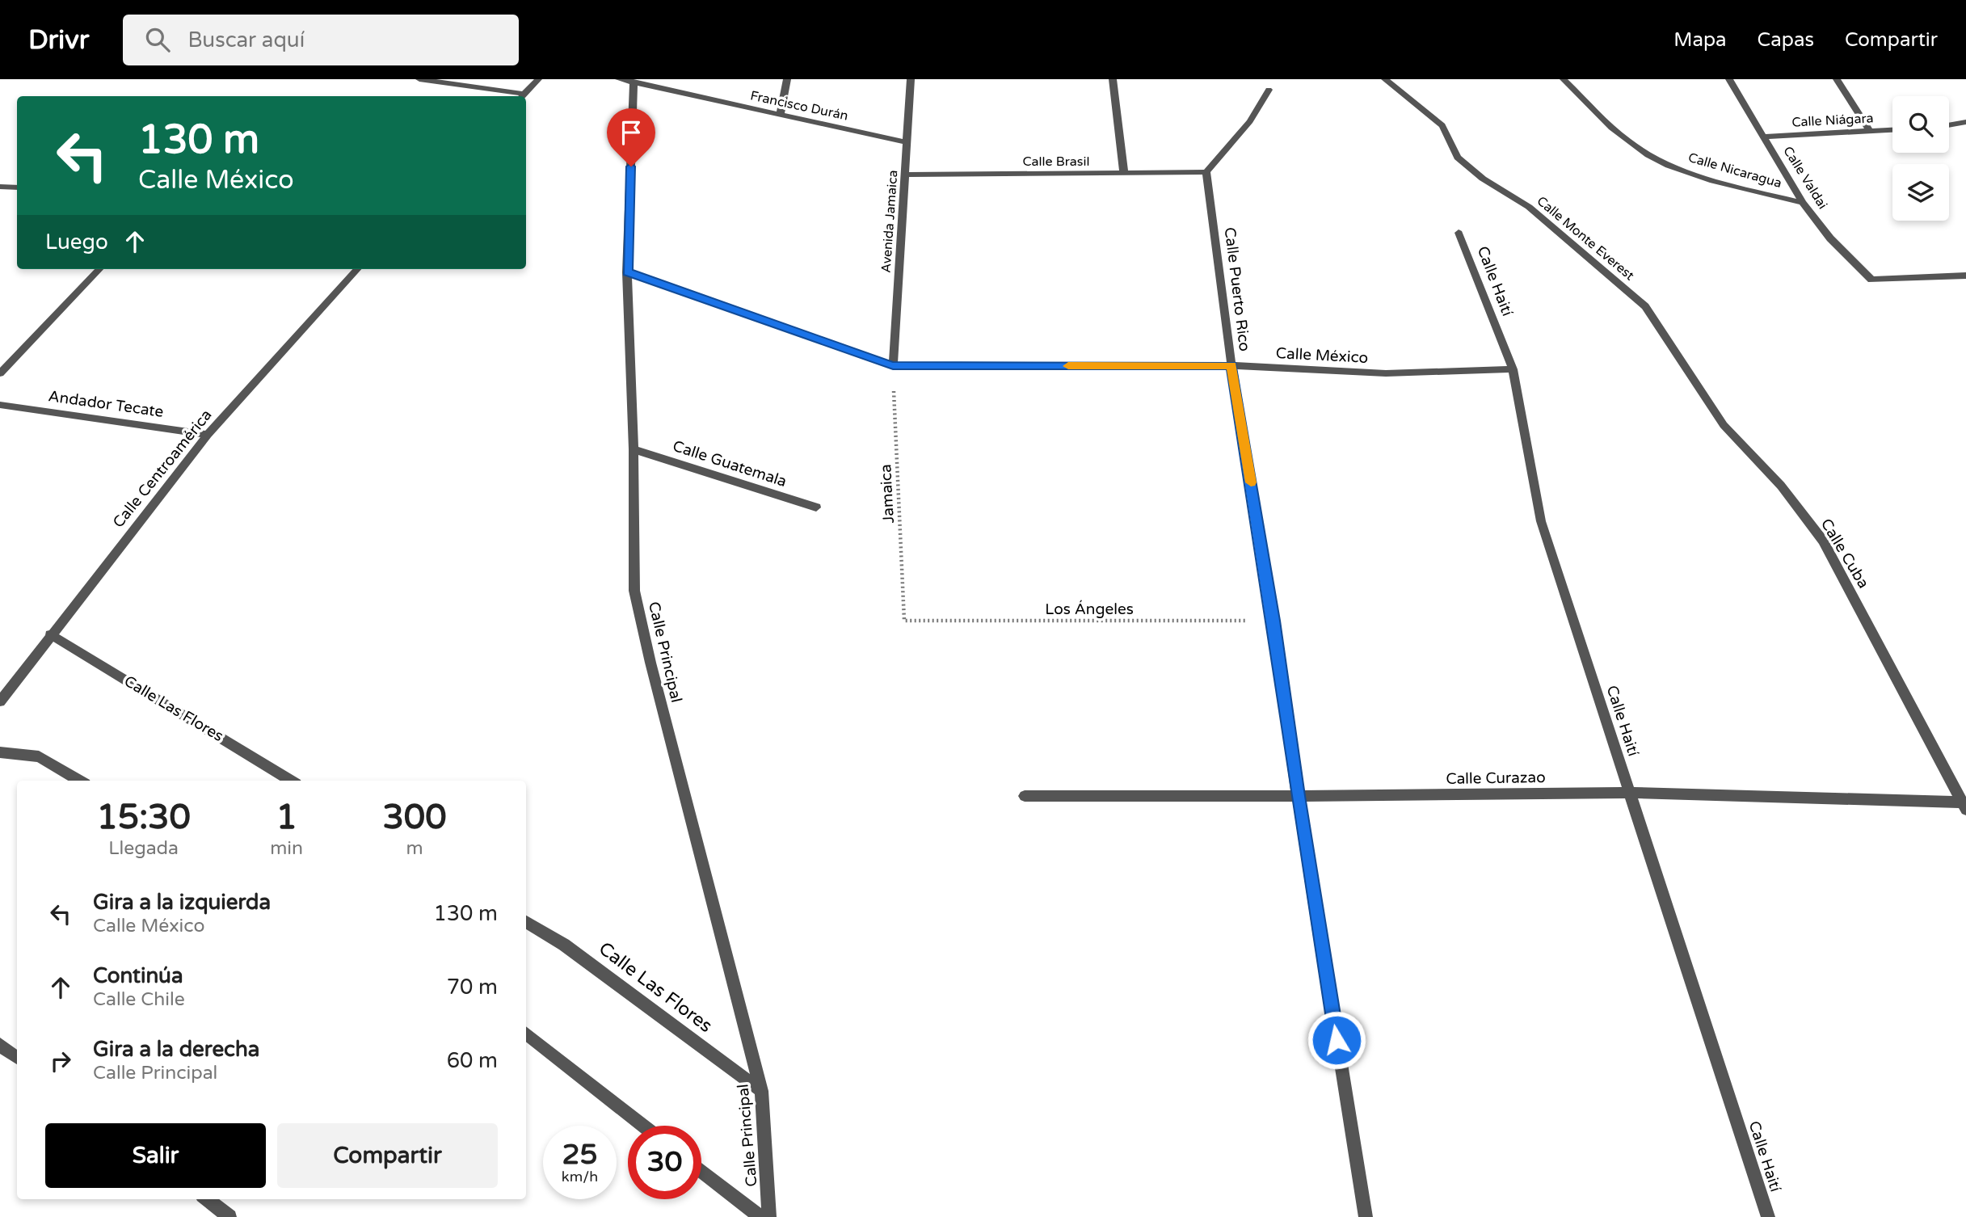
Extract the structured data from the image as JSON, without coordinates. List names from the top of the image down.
{
  "streets": {
    "street": [
      "Francisco Durán",
      "Calle Niágara",
      "Calle Brasil",
      "Calle Nicaragua",
      "Calle Valdai",
      "Avenida Jamaica",
      "Calle Monte Everest",
      "Calle Haití",
      "Calle Puerto Rico",
      "Calle México",
      "Andador Tecate",
      "Calle Guatemala",
      "Calle Centroamérica",
      "Calle Cuba",
      "Calle Principal",
      "Calle Las Flores",
      "Calle Curazao"
    ],
    "path": ["Jamaica", "Los Ángeles"]
  },
  "crossings": [
    ["Francisco Durán", "Avenida Jamaica"],
    ["Francisco Durán", "Calle Principal"],
    ["Calle Niágara", "Calle Valdai"],
    ["Calle Brasil", "Avenida Jamaica"],
    ["Calle Brasil", "Calle Puerto Rico"],
    ["Calle Nicaragua", "Calle Valdai"],
    ["Avenida Jamaica", "Calle México"],
    ["Avenida Jamaica", "Jamaica"],
    ["Calle Monte Everest", "Calle Cuba"],
    ["Calle Haití", "Calle México"],
    ["Calle Haití", "Calle Curazao"],
    ["Calle Puerto Rico", "Calle México"],
    ["Calle Puerto Rico", "Los Ángeles"],
    ["Calle Puerto Rico", "Calle Curazao"],
    ["Calle México", "Jamaica"],
    ["Calle México", "Calle Principal"],
    ["Andador Tecate", "Calle Centroamérica"],
    ["Calle Guatemala", "Calle Principal"],
    ["Calle Centroamérica", "Calle Las Flores"],
    ["Jamaica", "Los Ángeles"],
    ["Calle Cuba", "Calle Curazao"],
    ["Calle Principal", "Calle Las Flores"]
  ],
  "page": {
    "header": "Drivr",
    "search": "Buscar aquí",
    "nav": ["Mapa", "Capas", "Compartir"],
    "turn": ["130 m", "Calle México"],
    "then": "Luego",
    "eta": [
      "15:30",
      "Llegada",
      "1",
      "min",
      "300",
      "m"
    ],
    "list": [
      {
        "name": "Gira a la izquierda",
        "note": "Calle México",
        "value": "130 m"
      },
      {
        "name": "Continúa",
        "note": "Calle Chile",
        "value": "70 m"
      },
      {
        "name": "Gira a la derecha",
        "note": "Calle Principal",
        "value": "60 m"
      }
    ],
    "buttons": ["Salir", "Compartir"],
    "speed": "25 km/h",
    "limit": "30"
  }
}
